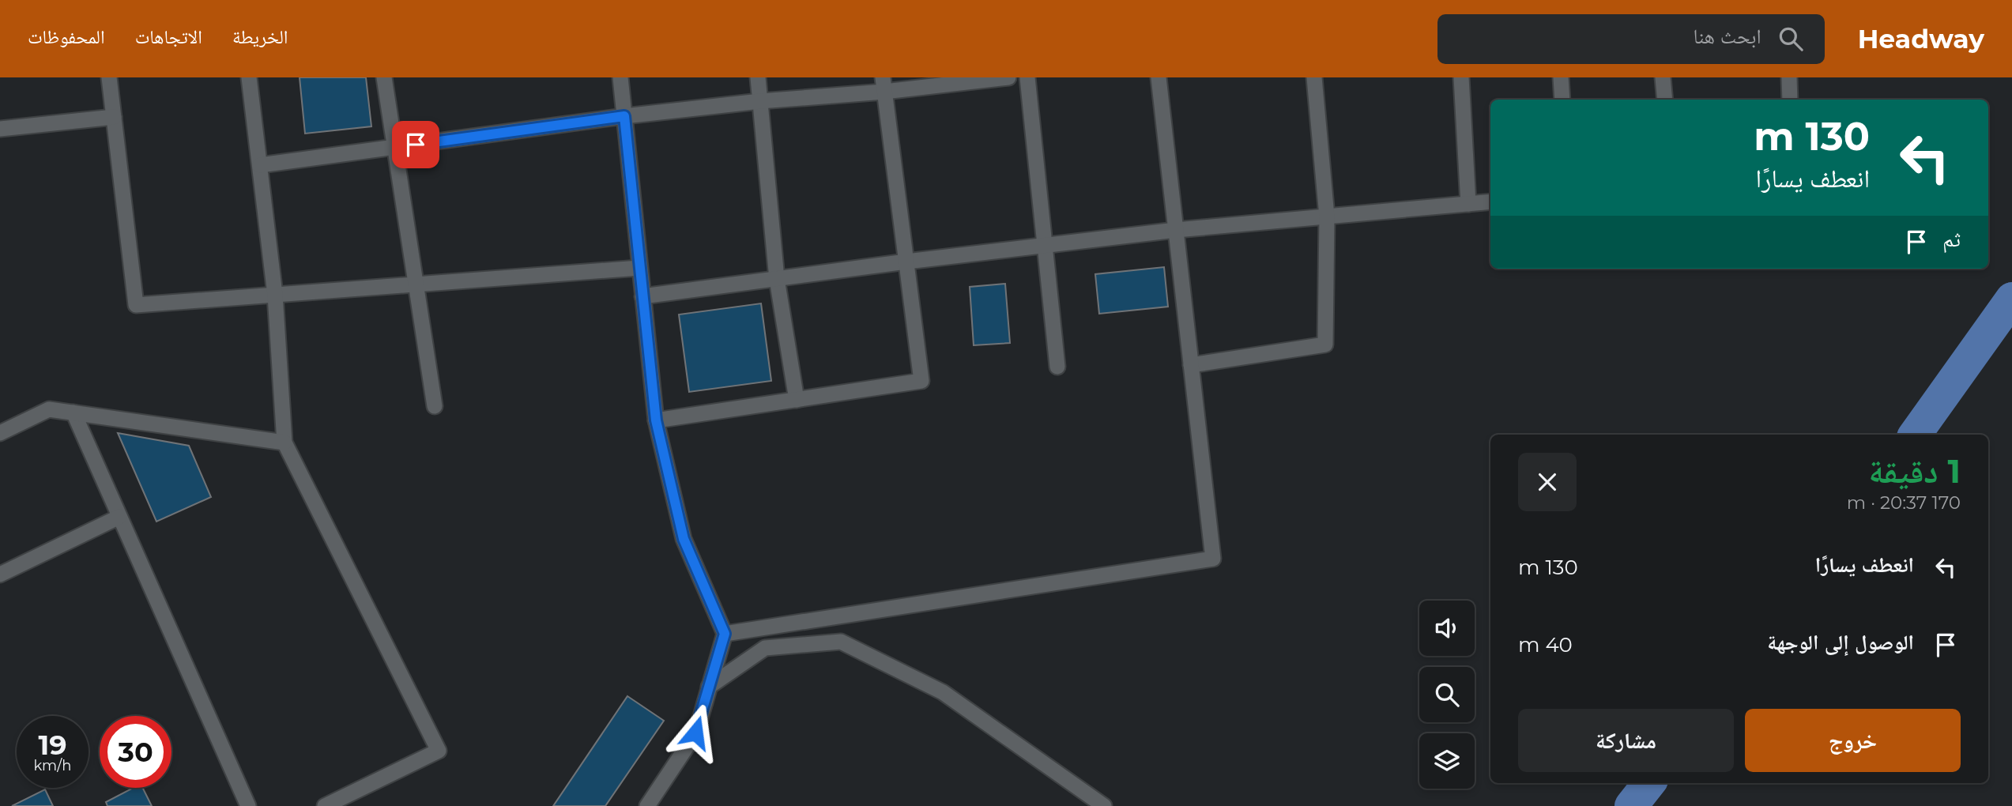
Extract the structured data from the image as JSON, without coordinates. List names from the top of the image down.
{
  "page": {
    "header": "Headway",
    "search": "ابحث هنا",
    "nav": ["الخريطة", "الاتجاهات", "المحفوظات"],
    "turn": ["130 m", "انعطف يسارًا"],
    "then": "ثم",
    "heading": ["1 دقيقة", "170 m · 20:37"],
    "list": [
      {
        "name": "انعطف يسارًا",
        "value": "130 m"
      },
      {
        "name": "الوصول إلى الوجهة",
        "value": "40 m"
      }
    ],
    "buttons": ["خروج", "مشاركة"],
    "speed": "19 km/h",
    "limit": "30"
  }
}
